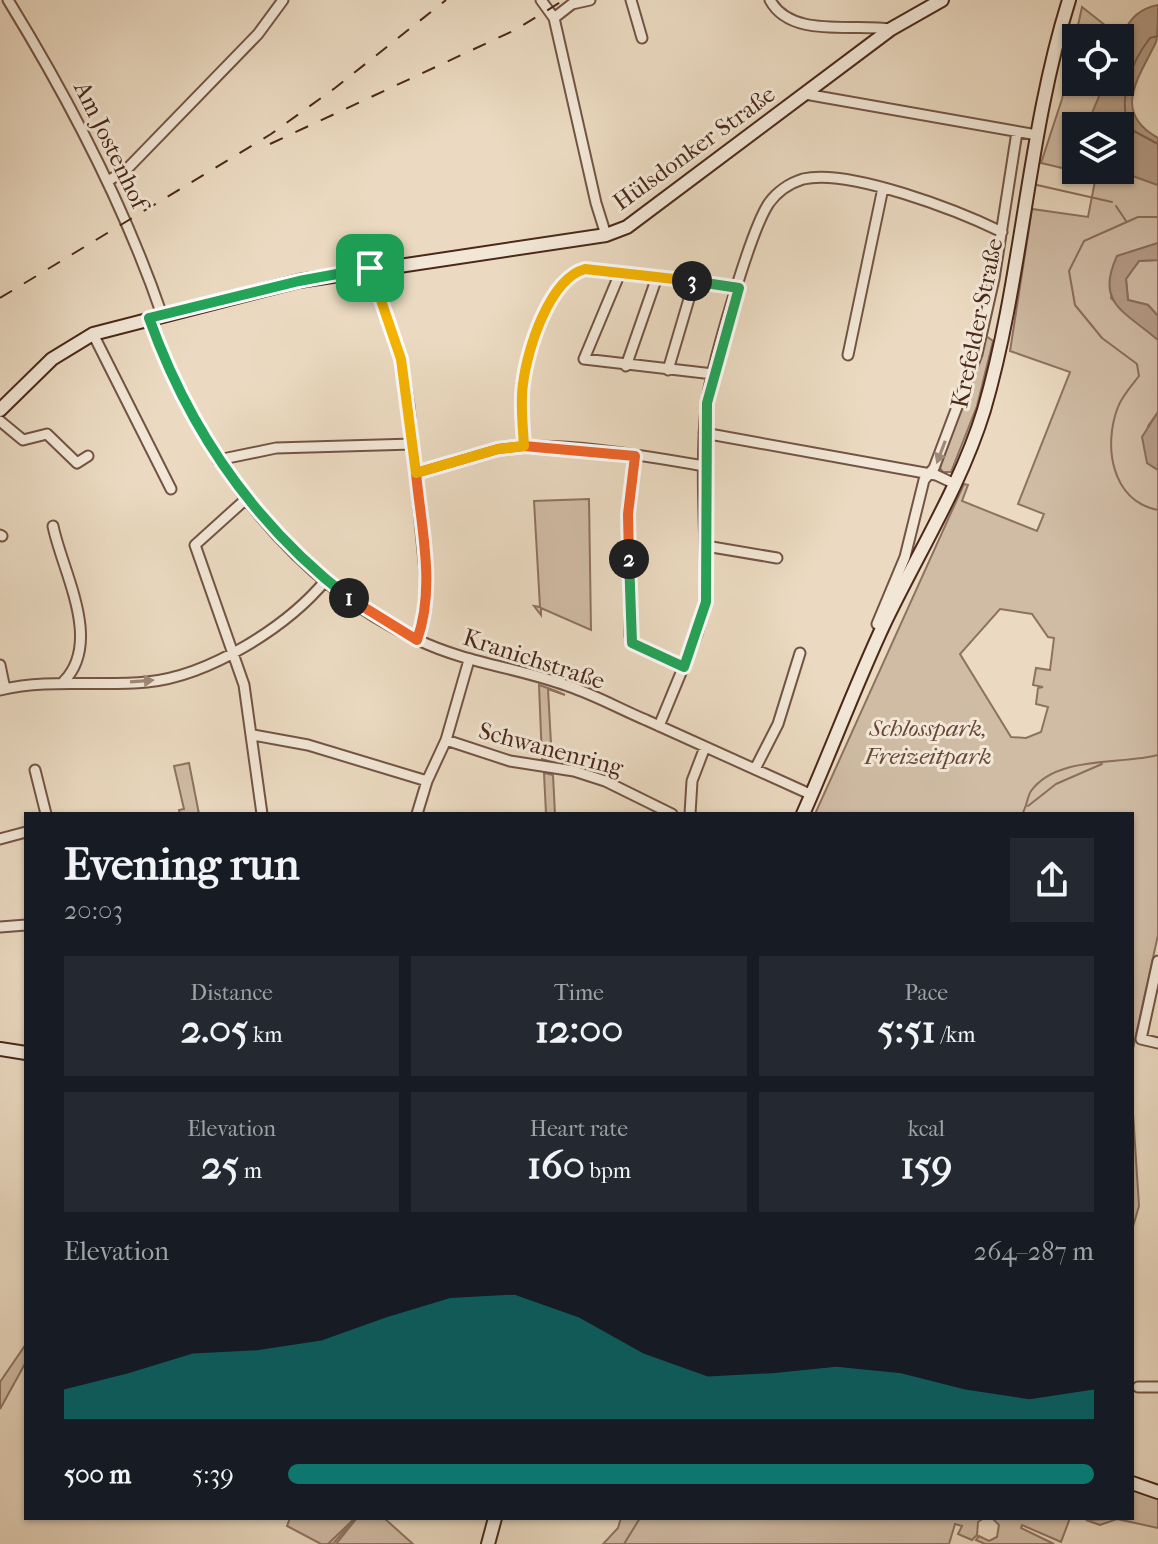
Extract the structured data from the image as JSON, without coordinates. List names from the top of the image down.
{
  "streets": {
    "street": [
      "Am Jostenhof",
      "Hülsdonker Straße",
      "Krefelder Straße",
      "Kranichstraße",
      "Schwanenring"
    ]
  },
  "crossings": [
    ["Am Jostenhof", "Hülsdonker Straße"],
    ["Am Jostenhof", "Kranichstraße"],
    ["Hülsdonker Straße", "Kranichstraße"],
    ["Krefelder Straße", "Kranichstraße"]
  ],
  "parks": ["Schlosspark, Freizeitpark"],
  "page": {
    "pins": ["3", "2", "1"],
    "heading": ["Evening run", "20:03"],
    "stats": [
      ["Distance", "2.05 km"],
      ["Time", "12:00"],
      ["Pace", "5:51 /km"],
      ["Elevation", "25 m"],
      ["Heart rate", "160 bpm"],
      ["kcal", "159"]
    ],
    "chart": ["Elevation", "264–287 m"],
    "list": [
      {
        "name": "500 m",
        "note": "5:39"
      }
    ]
  }
}
